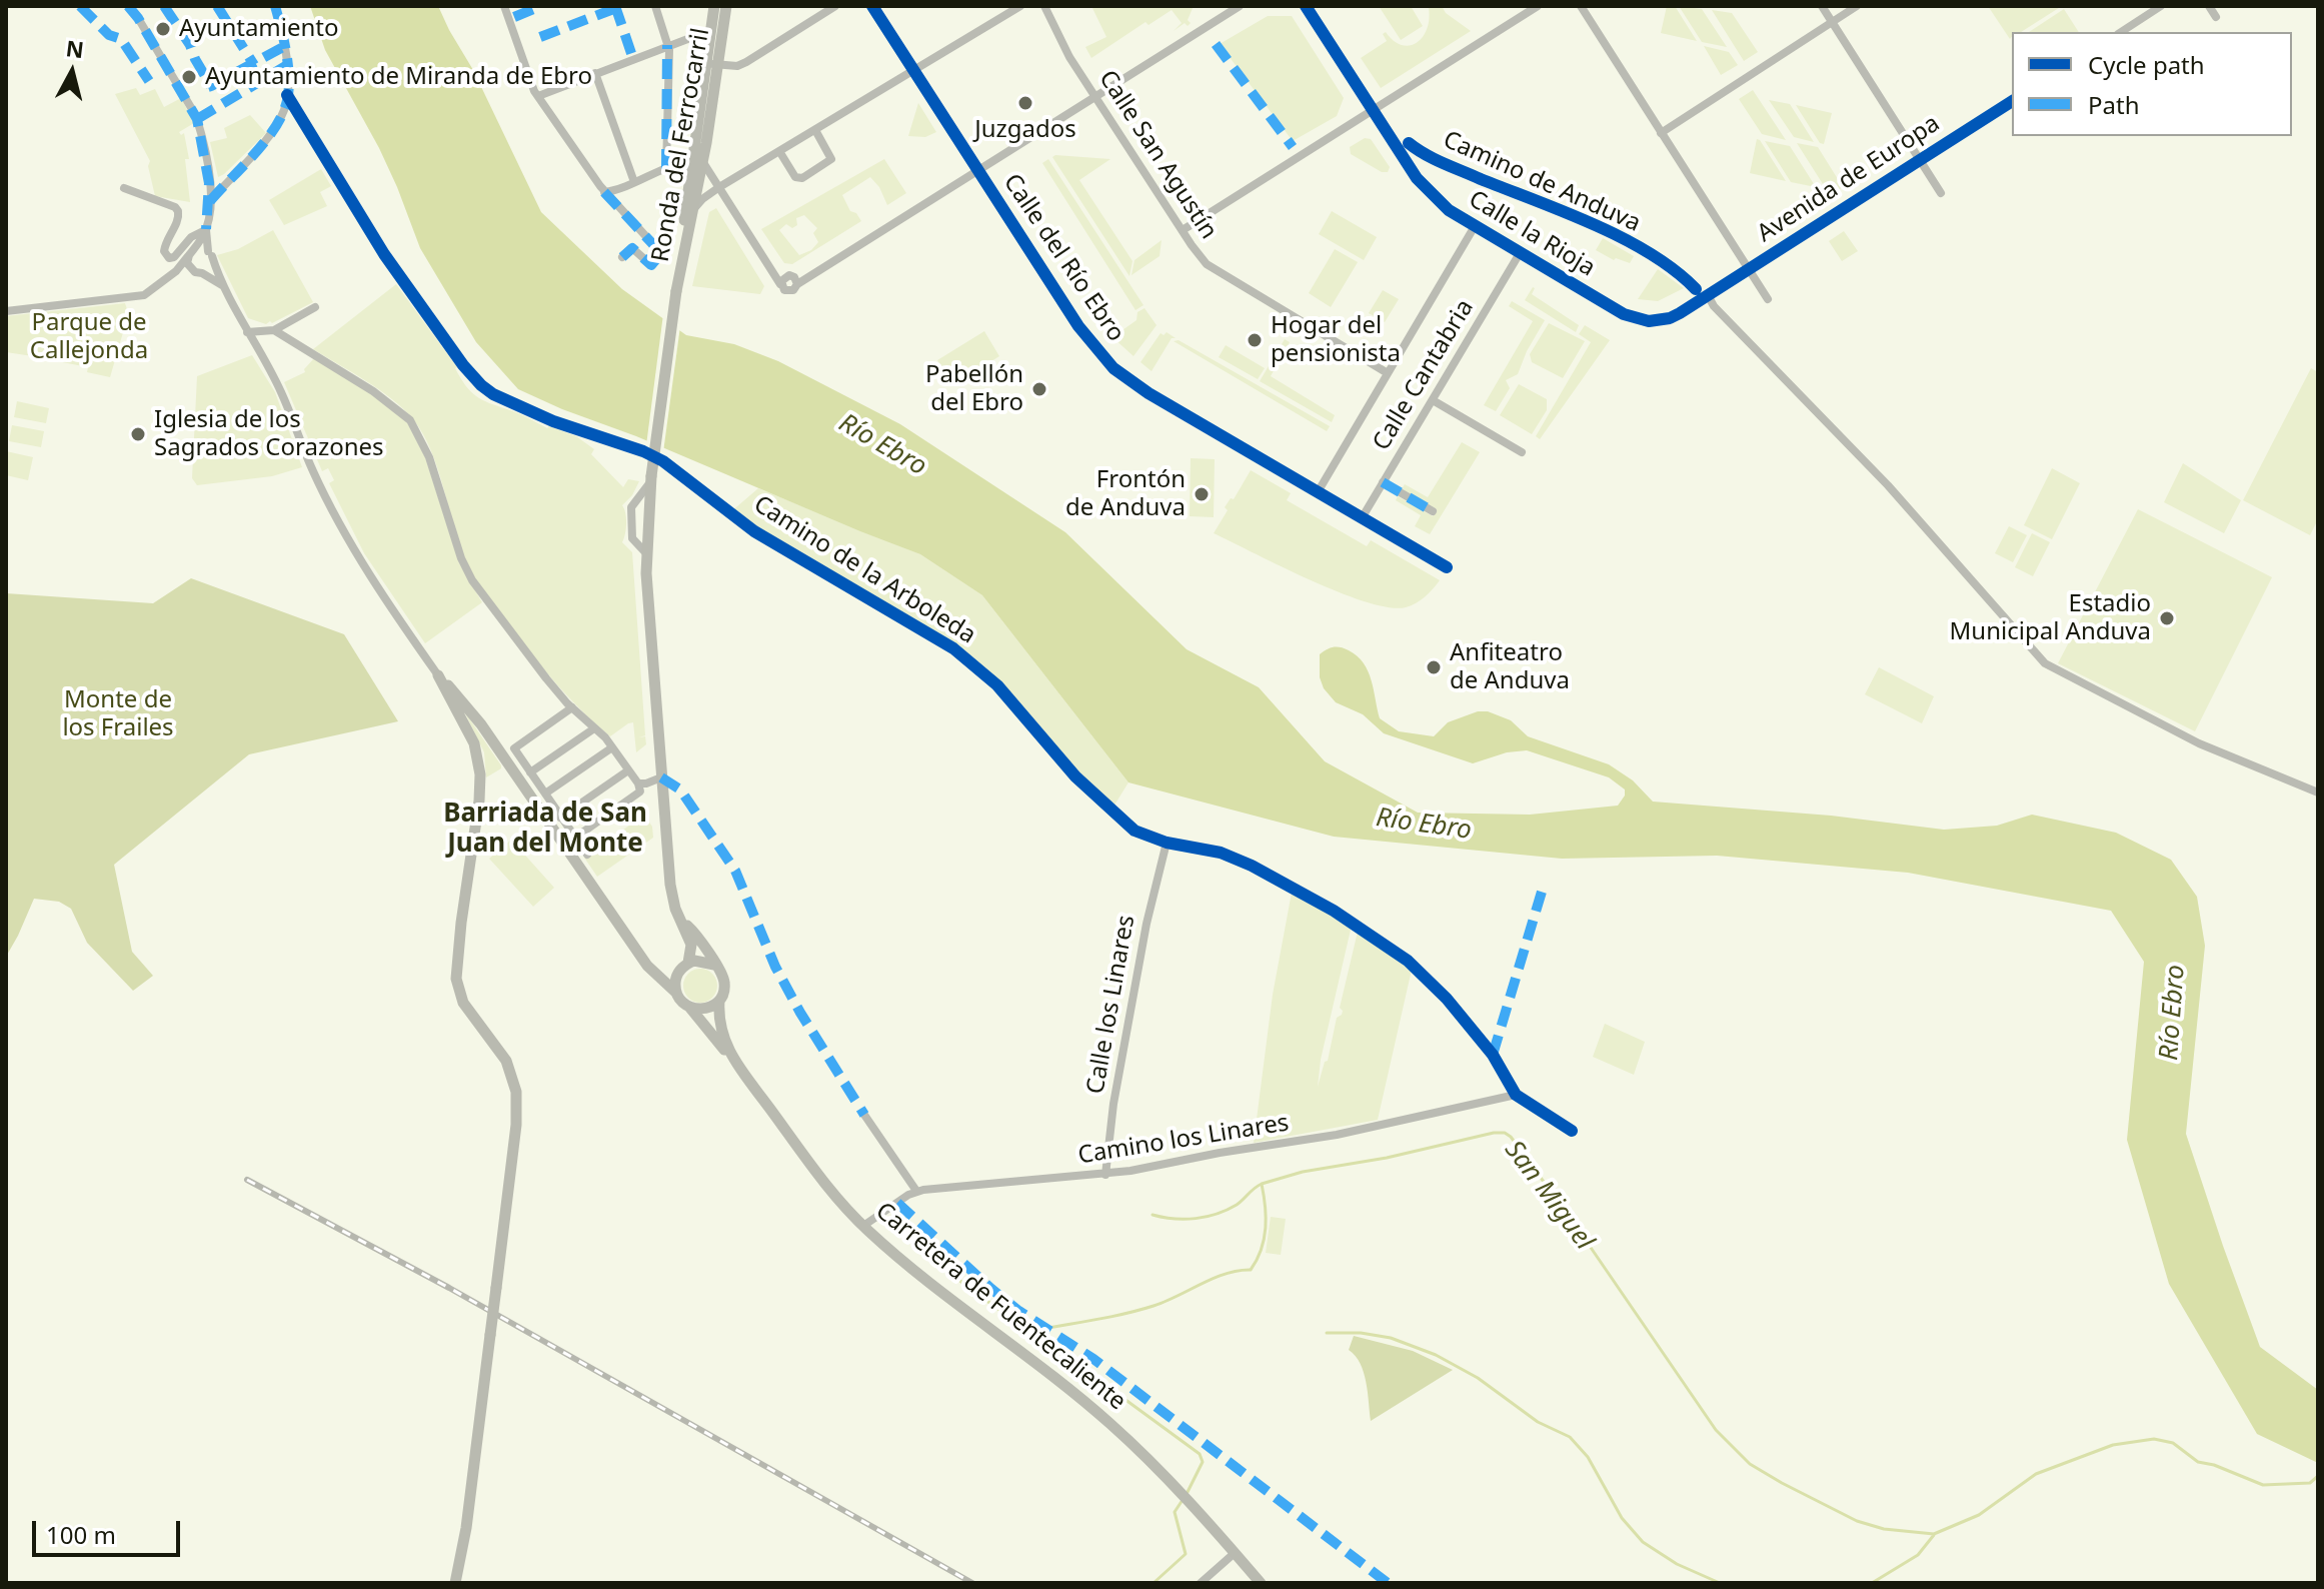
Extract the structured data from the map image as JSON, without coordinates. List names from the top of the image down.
{
  "streets": {
    "main road": ["Ronda del Ferrocarril", "Carretera de Fuentecaliente"],
    "street": [
      "Calle San Agustín",
      "Avenida de Europa",
      "Calle la Rioja",
      "Calle del Río Ebro",
      "Calle Cantabria",
      "Camino de la Arboleda",
      "Calle los Linares",
      "Camino los Linares"
    ],
    "cycle path": ["Camino de Anduva"]
  },
  "crossings": [
    ["Calle San Agustín", "Calle Cantabria"],
    ["Avenida de Europa", "Calle la Rioja"],
    ["Calle la Rioja", "Calle Cantabria"],
    ["Calle del Río Ebro", "Calle Cantabria"],
    ["Camino de la Arboleda", "Calle los Linares"],
    ["Camino de la Arboleda", "Camino los Linares"],
    ["Calle los Linares", "Camino los Linares"],
    ["Camino los Linares", "Carretera de Fuentecaliente"]
  ],
  "districts": ["Barriada de San Juan del Monte"],
  "water": ["Río Ebro", "San Miguel"],
  "parks": ["Parque de Callejonda", "Monte de los Frailes"],
  "places": [
    "Ayuntamiento",
    "Ayuntamiento de Miranda de Ebro",
    "Juzgados",
    "Hogar del pensionista",
    "Pabellón del Ebro",
    "Iglesia de los Sagrados Corazones",
    "Frontón de Anduva",
    "Estadio Municipal Anduva",
    "Anfiteatro de Anduva"
  ],
  "legend": ["Cycle path", "Path"],
  "scale_bar": "100 m",
  "north": "top"
}
